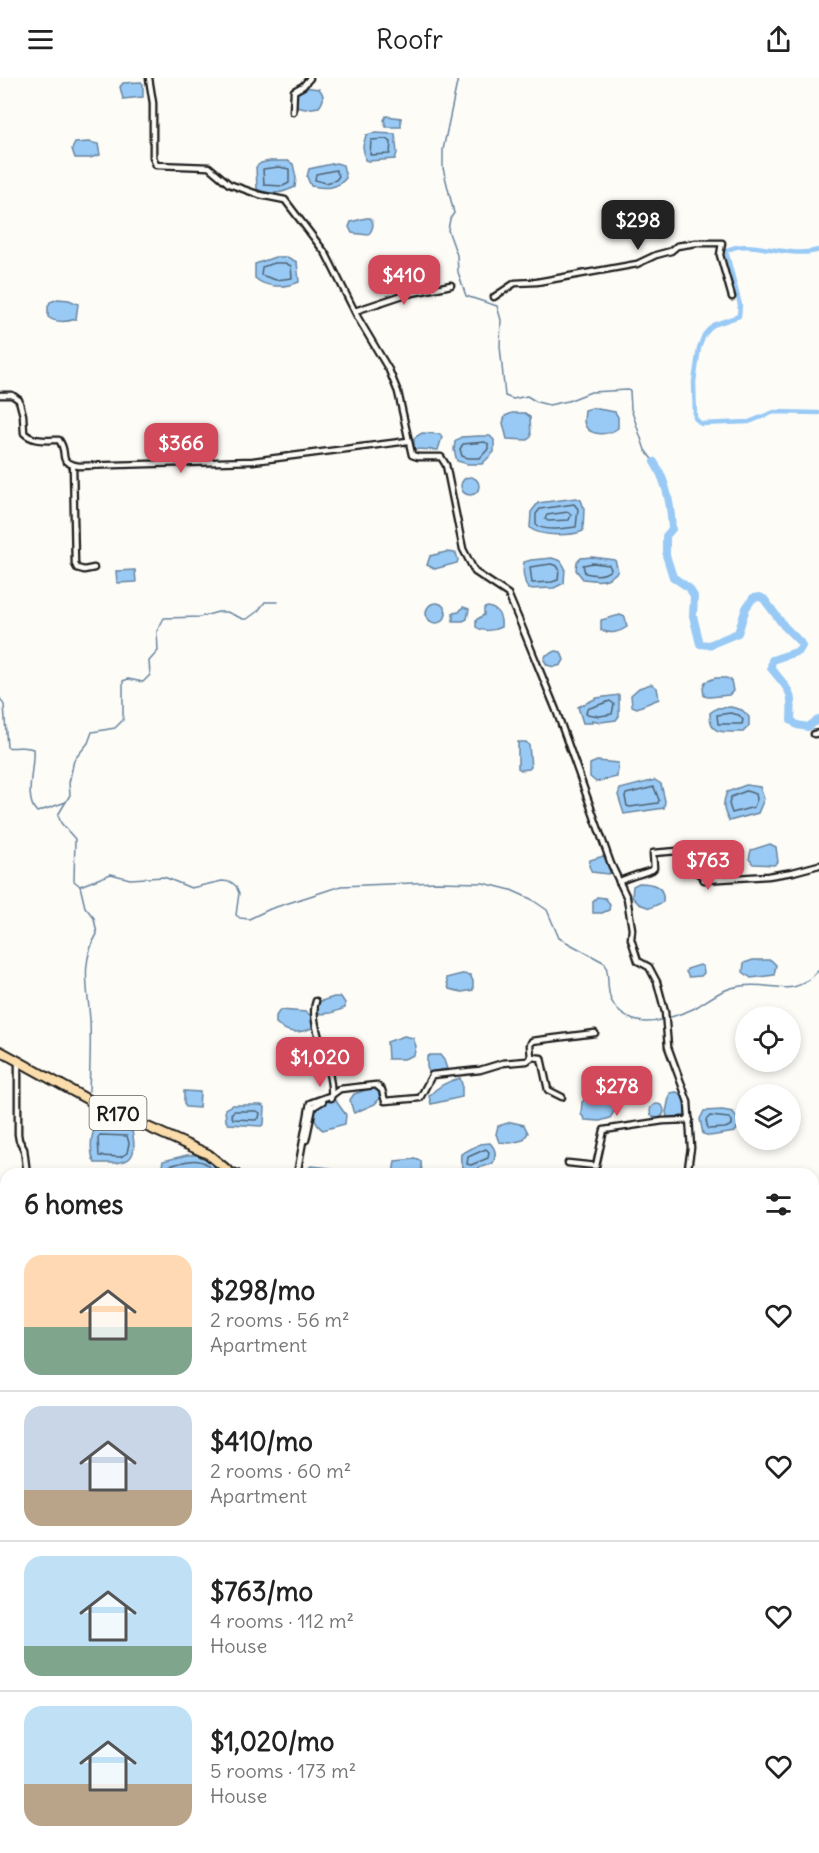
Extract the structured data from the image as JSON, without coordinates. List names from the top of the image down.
{
  "streets": {
    "main road": ["R170"]
  },
  "page": {
    "header": "Roofr",
    "price": [
      "$298",
      "$410",
      "$366",
      "$763",
      "$1,020",
      "$278"
    ],
    "heading": "6 homes",
    "list": [
      {
        "name": "$298/mo",
        "note": "2 rooms · 56 m² · Apartment"
      },
      {
        "name": "$410/mo",
        "note": "2 rooms · 60 m² · Apartment"
      },
      {
        "name": "$763/mo",
        "note": "4 rooms · 112 m² · House"
      },
      {
        "name": "$1,020/mo",
        "note": "5 rooms · 173 m² · House"
      }
    ]
  }
}
